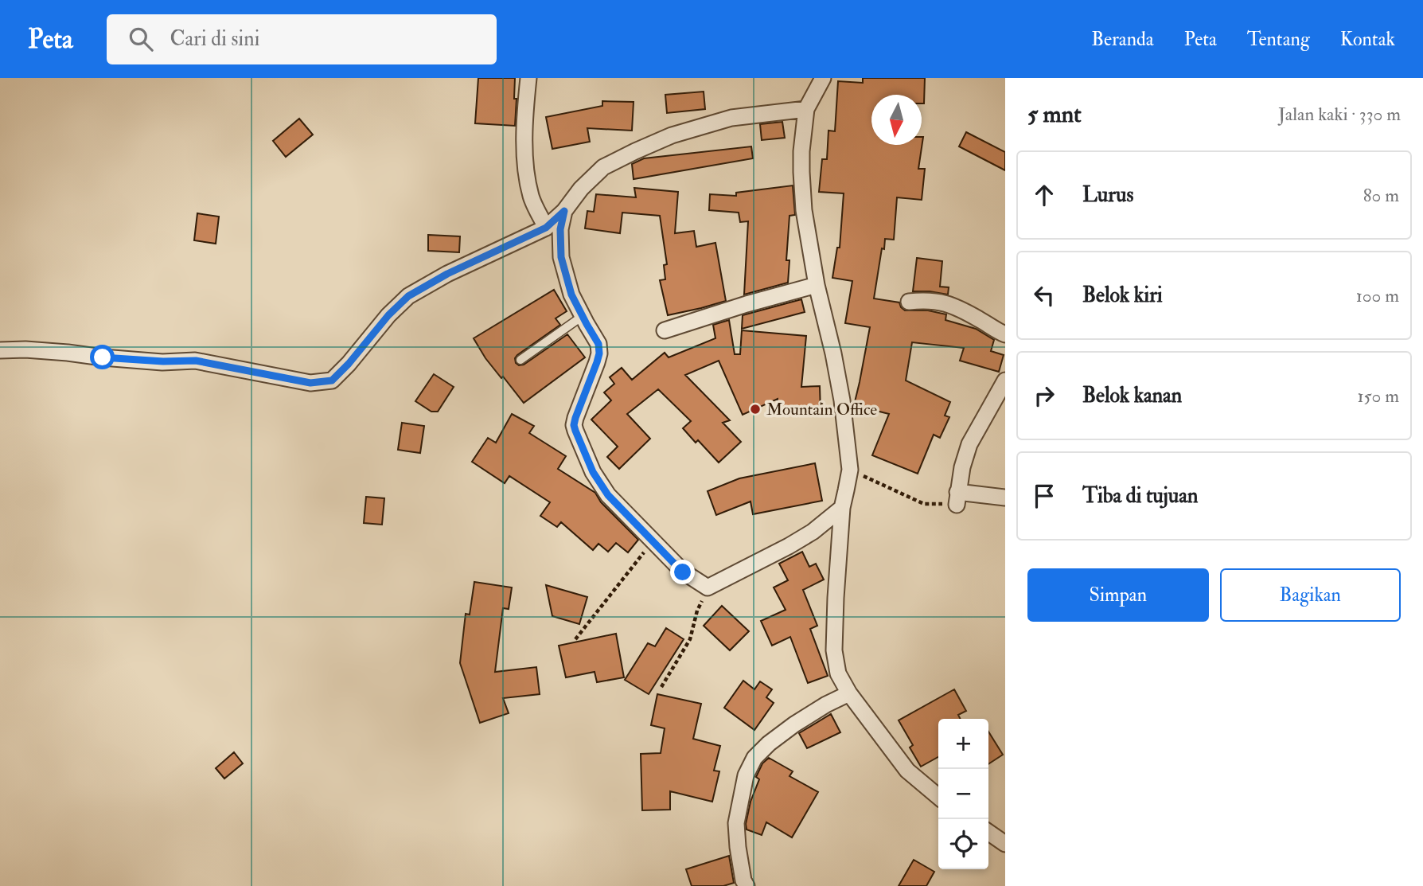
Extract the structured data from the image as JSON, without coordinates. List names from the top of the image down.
{
  "places": ["Mountain Office"],
  "north": "bottom",
  "page": {
    "header": "Peta",
    "search": "Cari di sini",
    "nav": [
      "Beranda",
      "Peta",
      "Tentang",
      "Kontak"
    ],
    "heading": ["5 mnt", "Jalan kaki · 330 m"],
    "list": [
      ["Lurus", "80 m"],
      ["Belok kiri", "100 m"],
      ["Belok kanan", "150 m"],
      "Tiba di tujuan"
    ],
    "buttons": ["Simpan", "Bagikan"],
    "map_buttons": ["+", "−"]
  }
}
